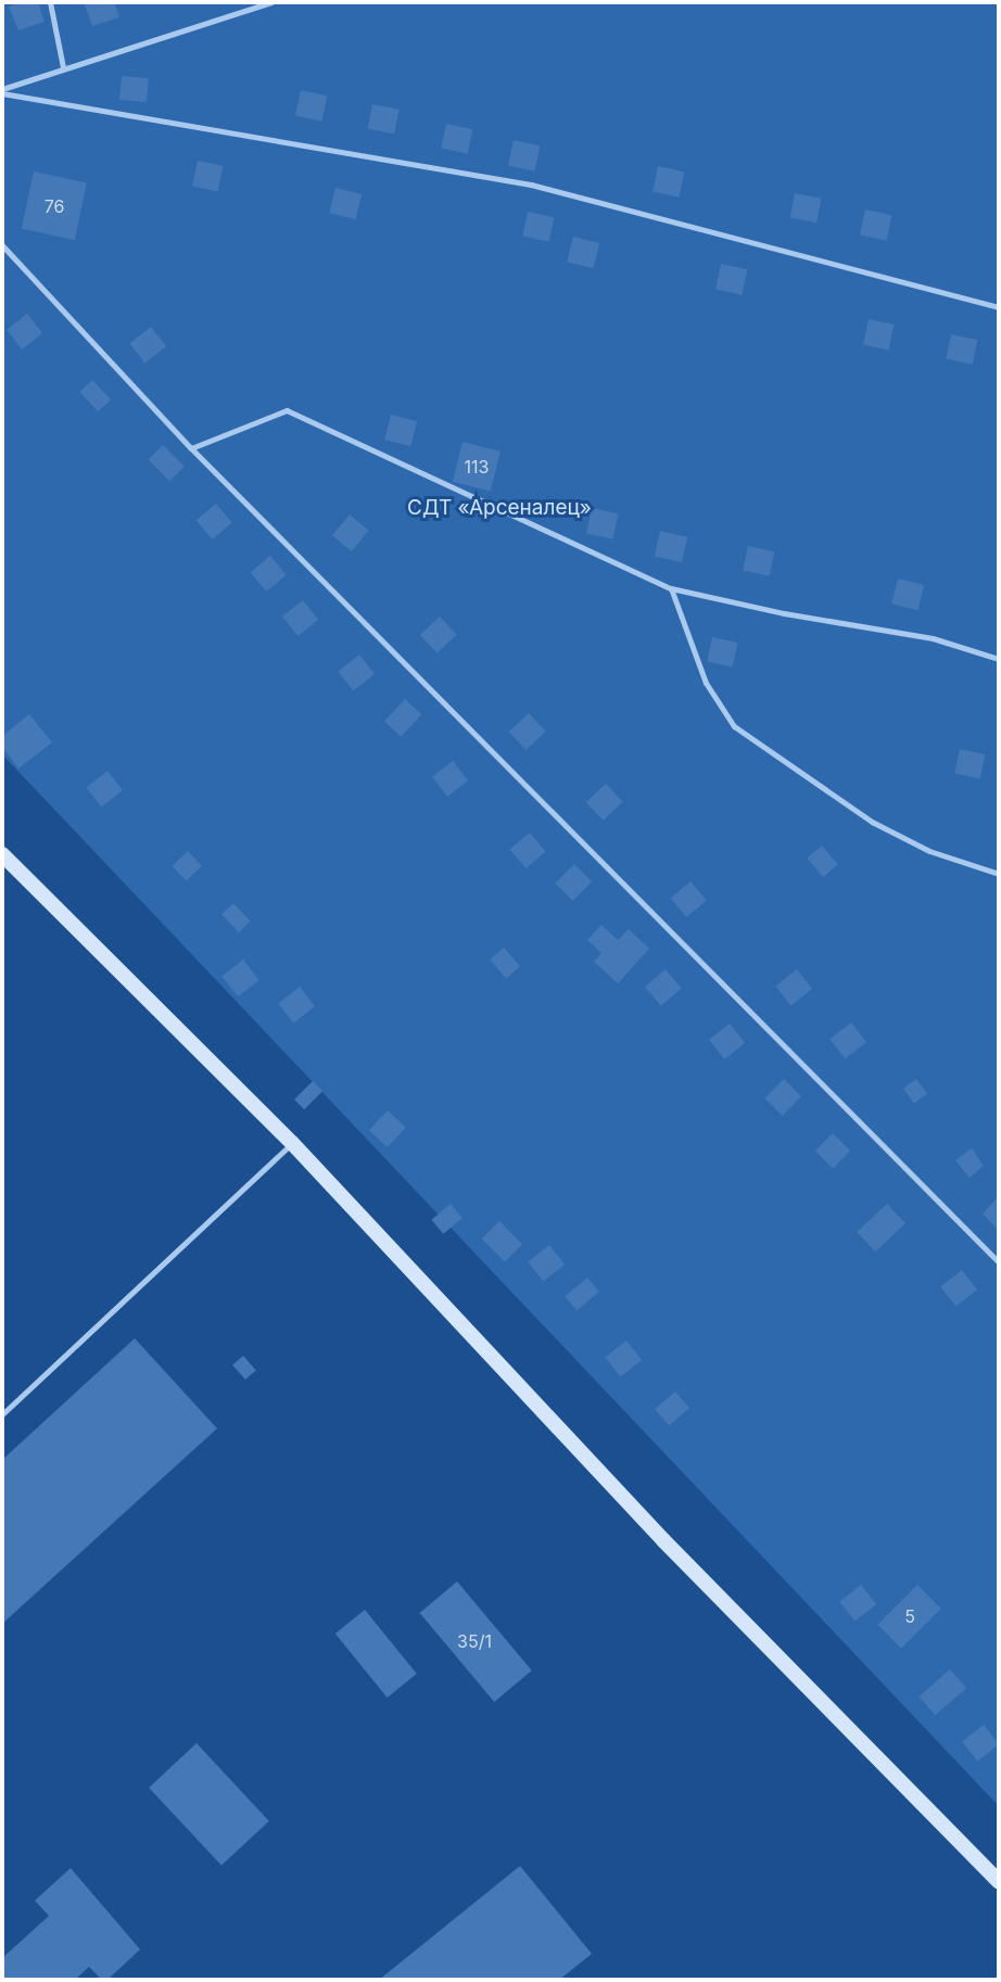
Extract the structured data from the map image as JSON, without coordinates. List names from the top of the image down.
{
  "parks": ["СДТ «Арсеналец»"],
  "house_numbers": [
    "76",
    "113",
    "5",
    "35/1"
  ]
}
